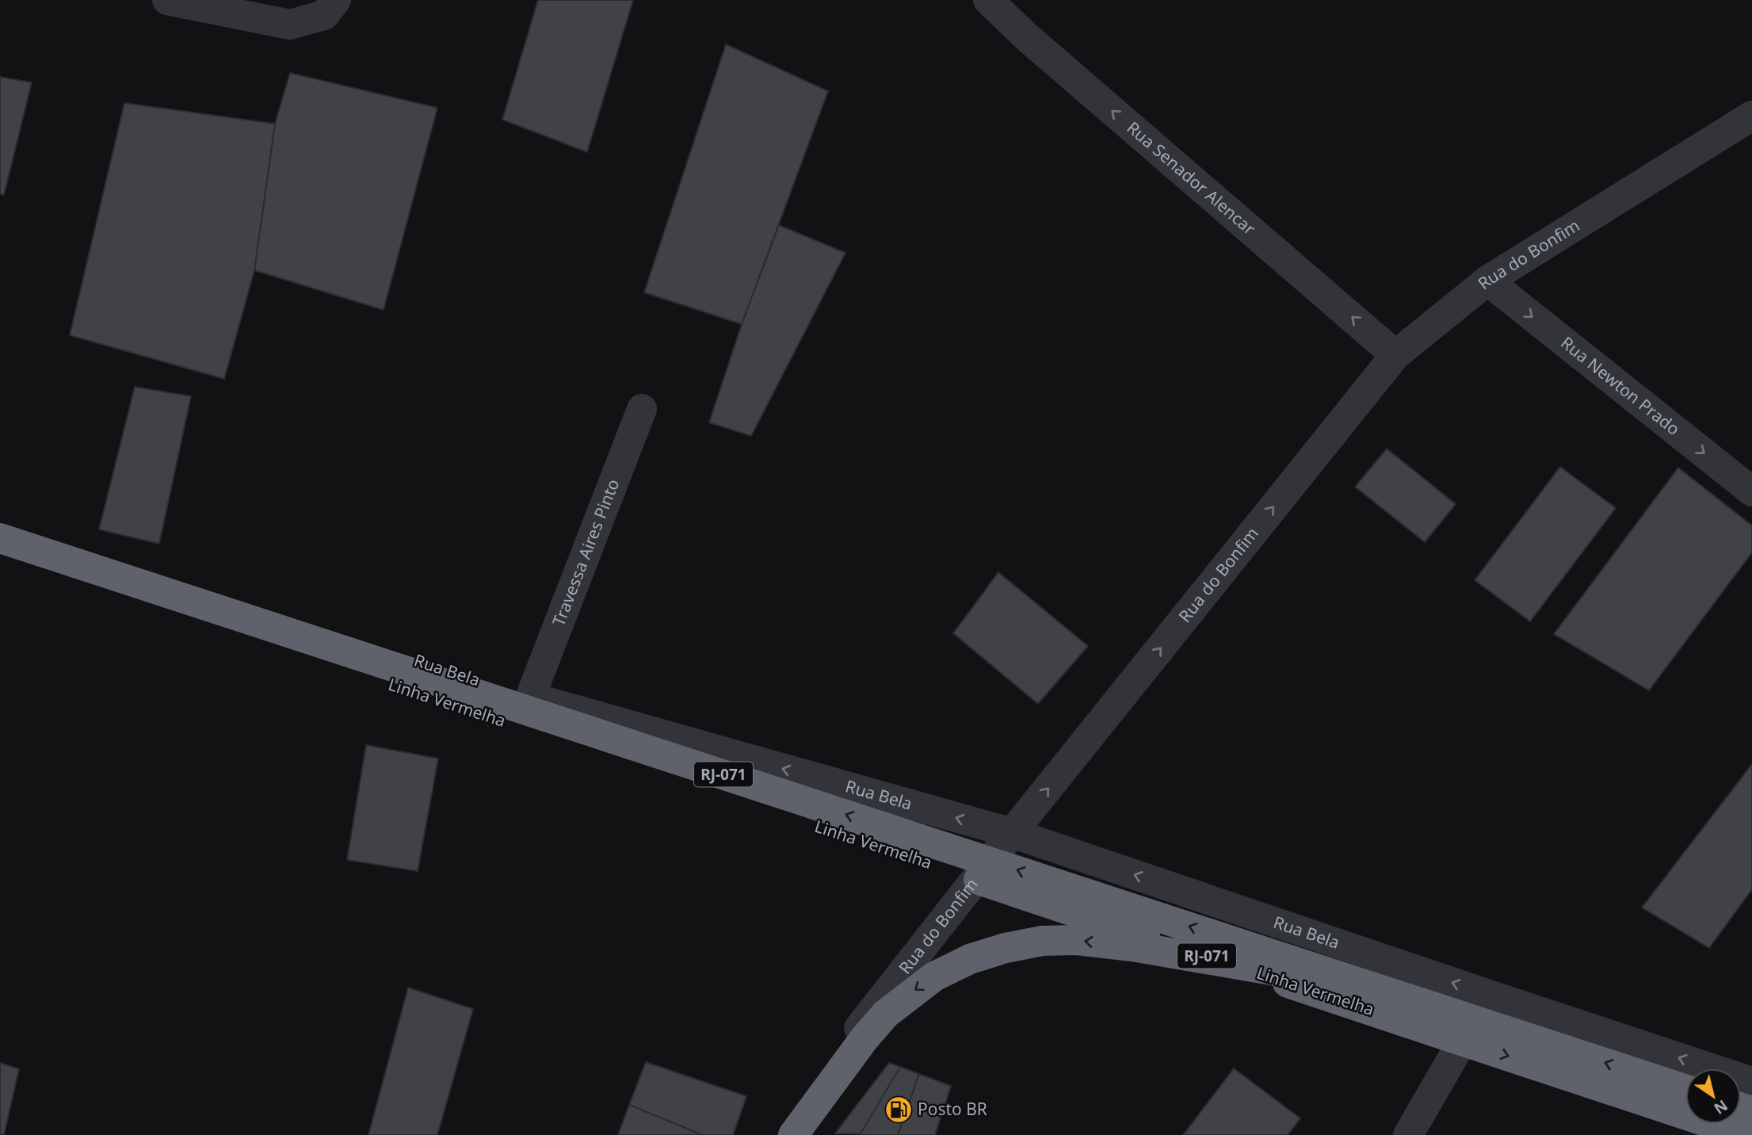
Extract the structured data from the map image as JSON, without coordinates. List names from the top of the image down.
{
  "streets": {
    "highway": ["Linha Vermelha", "RJ-071"],
    "street": [
      "Rua Senador Alencar",
      "Rua do Bonfim",
      "Rua Newton Prado",
      "Travessa Aires Pinto",
      "Rua Bela"
    ]
  },
  "crossings": [
    ["Rua Senador Alencar", "Rua do Bonfim"],
    ["Rua do Bonfim", "Rua Newton Prado"],
    ["Rua do Bonfim", "Rua Bela"],
    ["Travessa Aires Pinto", "Rua Bela"]
  ],
  "one_way": [
    "Rua Senador Alencar",
    "Rua do Bonfim",
    "Rua Newton Prado",
    "Rua Bela"
  ],
  "places": {
    "fuel station": ["Posto BR"]
  },
  "north": "bottom right"
}
